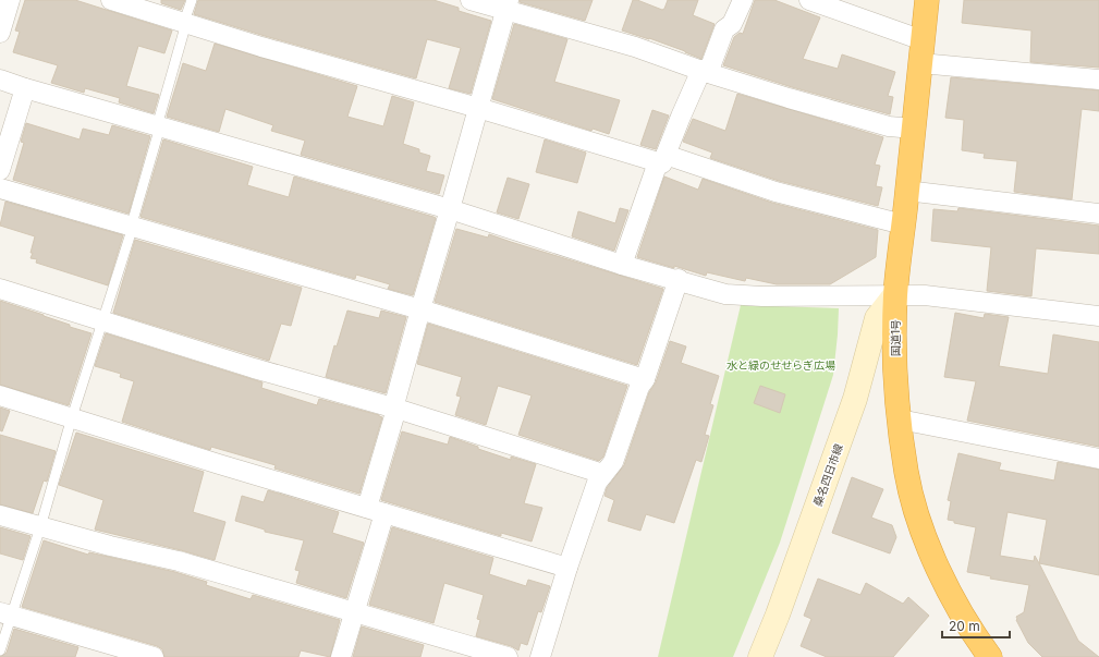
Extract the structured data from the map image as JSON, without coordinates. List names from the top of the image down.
{
  "streets": {
    "highway": ["国道1号"],
    "main road": ["桑名四日市線"]
  },
  "crossings": [
    ["国道1号", "桑名四日市線"]
  ],
  "parks": ["水と緑のせせらぎ広場"],
  "scale_bar": "20 m"
}
